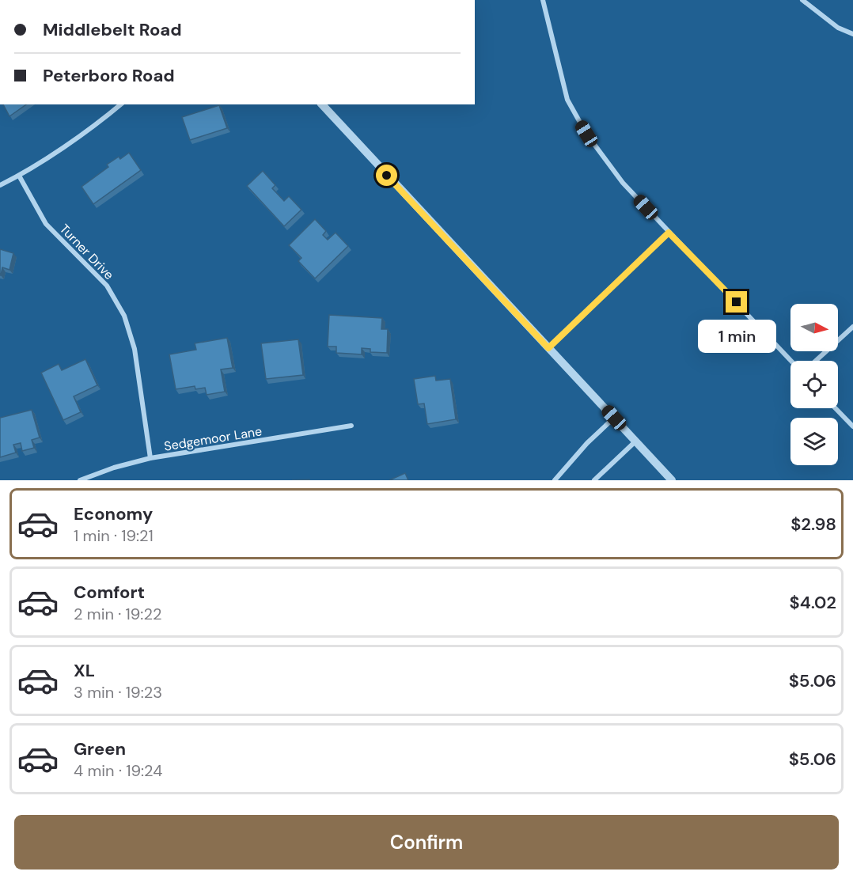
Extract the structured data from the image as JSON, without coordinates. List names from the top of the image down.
{
  "streets": {
    "street": ["Turner Drive", "Sedgemoor Lane"]
  },
  "crossings": [
    ["Turner Drive", "Sedgemoor Lane"]
  ],
  "north": "right",
  "page": {
    "banner": ["Middlebelt Road", "Peterboro Road"],
    "bubble": "1 min",
    "list": [
      {
        "name": "Economy",
        "note": "1 min · 19:21",
        "value": "$2.98"
      },
      {
        "name": "Comfort",
        "note": "2 min · 19:22",
        "value": "$4.02"
      },
      {
        "name": "XL",
        "note": "3 min · 19:23",
        "value": "$5.06"
      },
      {
        "name": "Green",
        "note": "4 min · 19:24",
        "value": "$5.06"
      }
    ],
    "buttons": "Confirm"
  }
}
